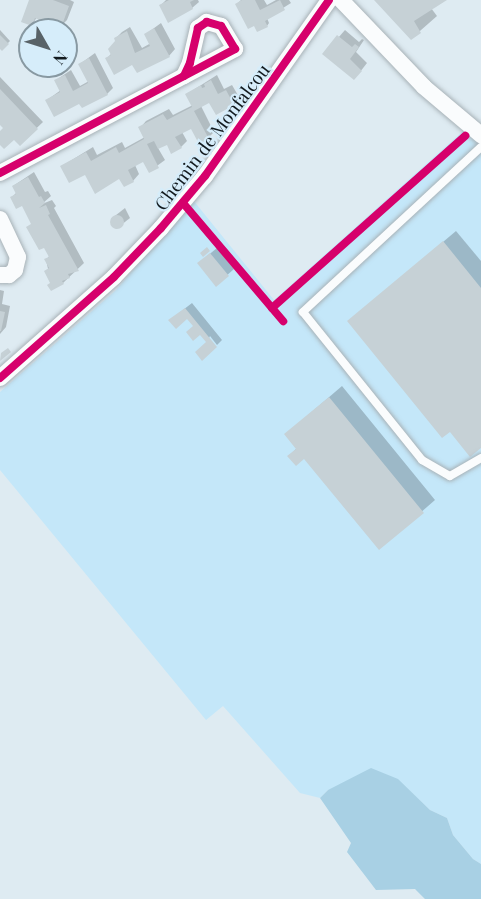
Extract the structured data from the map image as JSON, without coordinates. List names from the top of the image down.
{
  "streets": {
    "street": ["Chemin de Monfalcou"]
  },
  "north": "bottom right"
}
